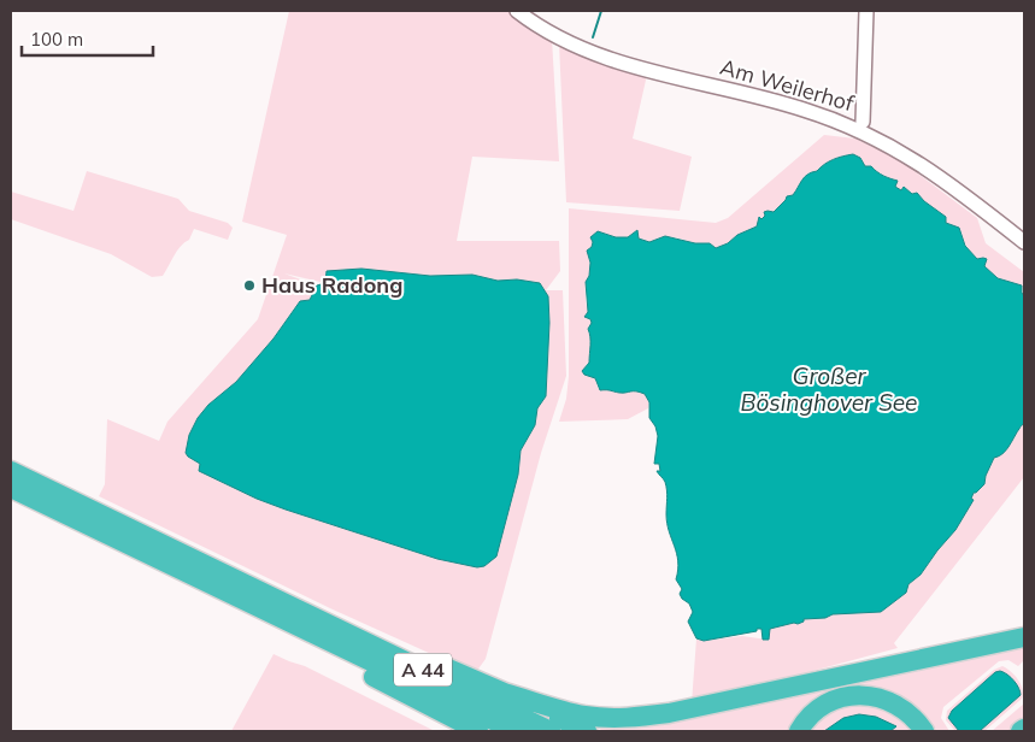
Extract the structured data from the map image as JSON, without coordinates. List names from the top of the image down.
{
  "streets": {
    "highway": ["A 44"],
    "street": ["Am Weilerhof"]
  },
  "water": ["Großer Bösinghover See"],
  "places": ["Haus Radong"],
  "scale_bar": "100 m"
}
